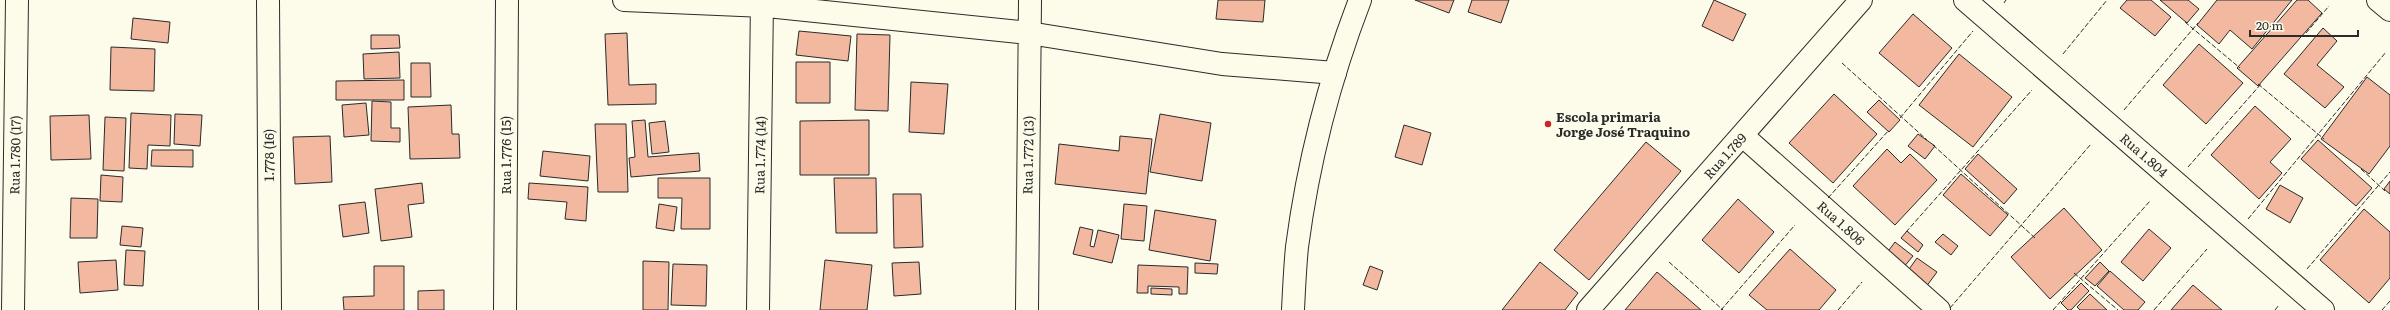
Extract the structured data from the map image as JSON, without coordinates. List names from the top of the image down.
{
  "streets": {
    "street": [
      "Rua 1.780 (17)",
      "1.778 (16)",
      "Rua 1.776 (15)",
      "Rua 1.774 (14)",
      "Rua 1.772 (13)",
      "Rua 1.804",
      "Rua 1.789",
      "Rua 1.806"
    ]
  },
  "crossings": [
    ["Rua 1.789", "Rua 1.806"]
  ],
  "places": ["Escola primaria Jorge José Traquino"],
  "scale_bar": "20 m"
}
